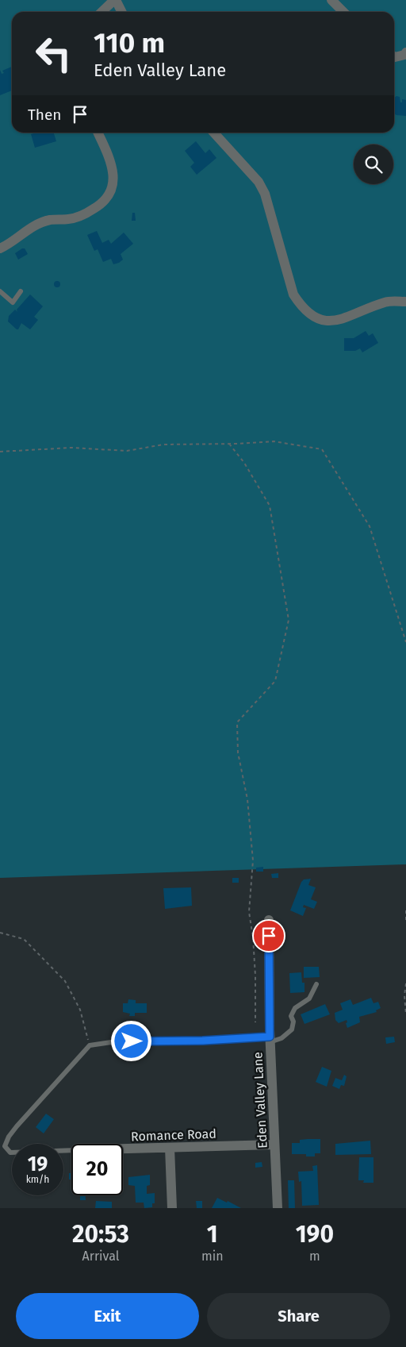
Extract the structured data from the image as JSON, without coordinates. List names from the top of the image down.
{
  "streets": {
    "street": ["Eden Valley Lane", "Romance Road"]
  },
  "crossings": [
    ["Eden Valley Lane", "Romance Road"]
  ],
  "page": {
    "turn": ["110 m", "Eden Valley Lane"],
    "then": "Then",
    "speed": "19 km/h",
    "limit": "20",
    "eta": [
      "20:53",
      "Arrival",
      "1",
      "min",
      "190",
      "m"
    ],
    "buttons": ["Exit", "Share"]
  }
}
